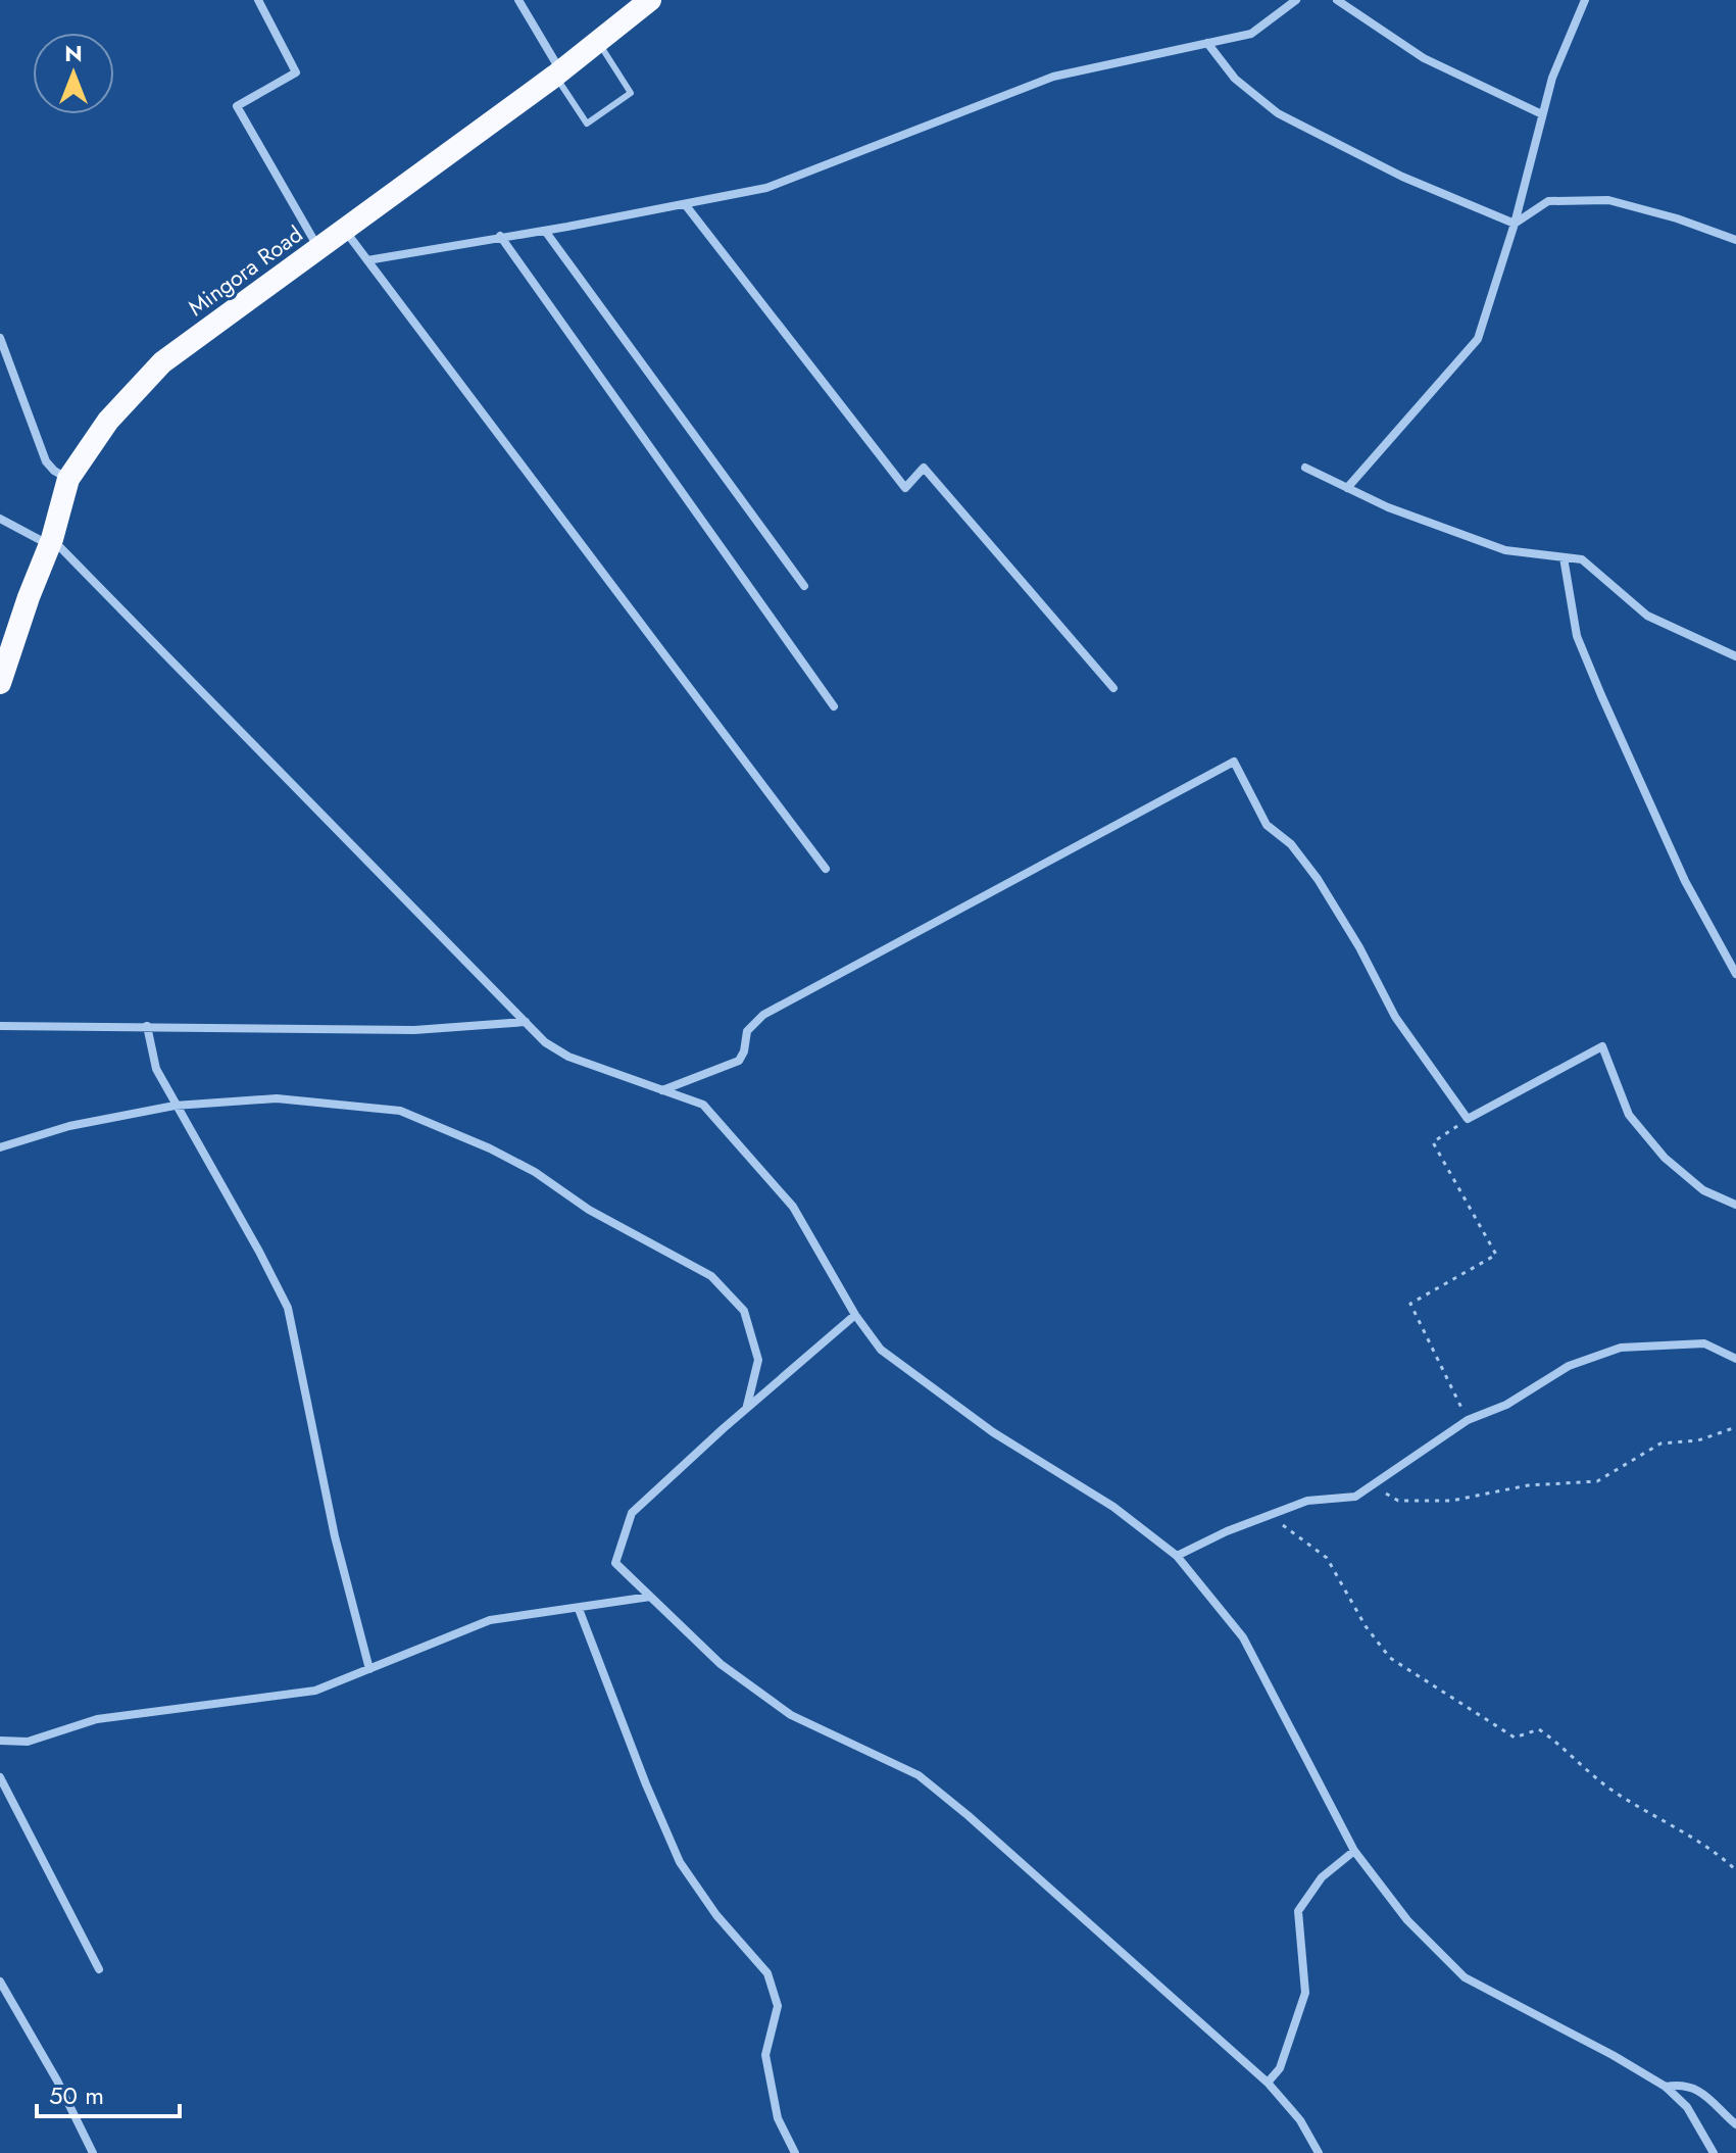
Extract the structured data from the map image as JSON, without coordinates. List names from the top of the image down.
{
  "streets": {
    "highway": ["Mingora Road"]
  },
  "scale_bar": "50 m",
  "north": "top"
}
